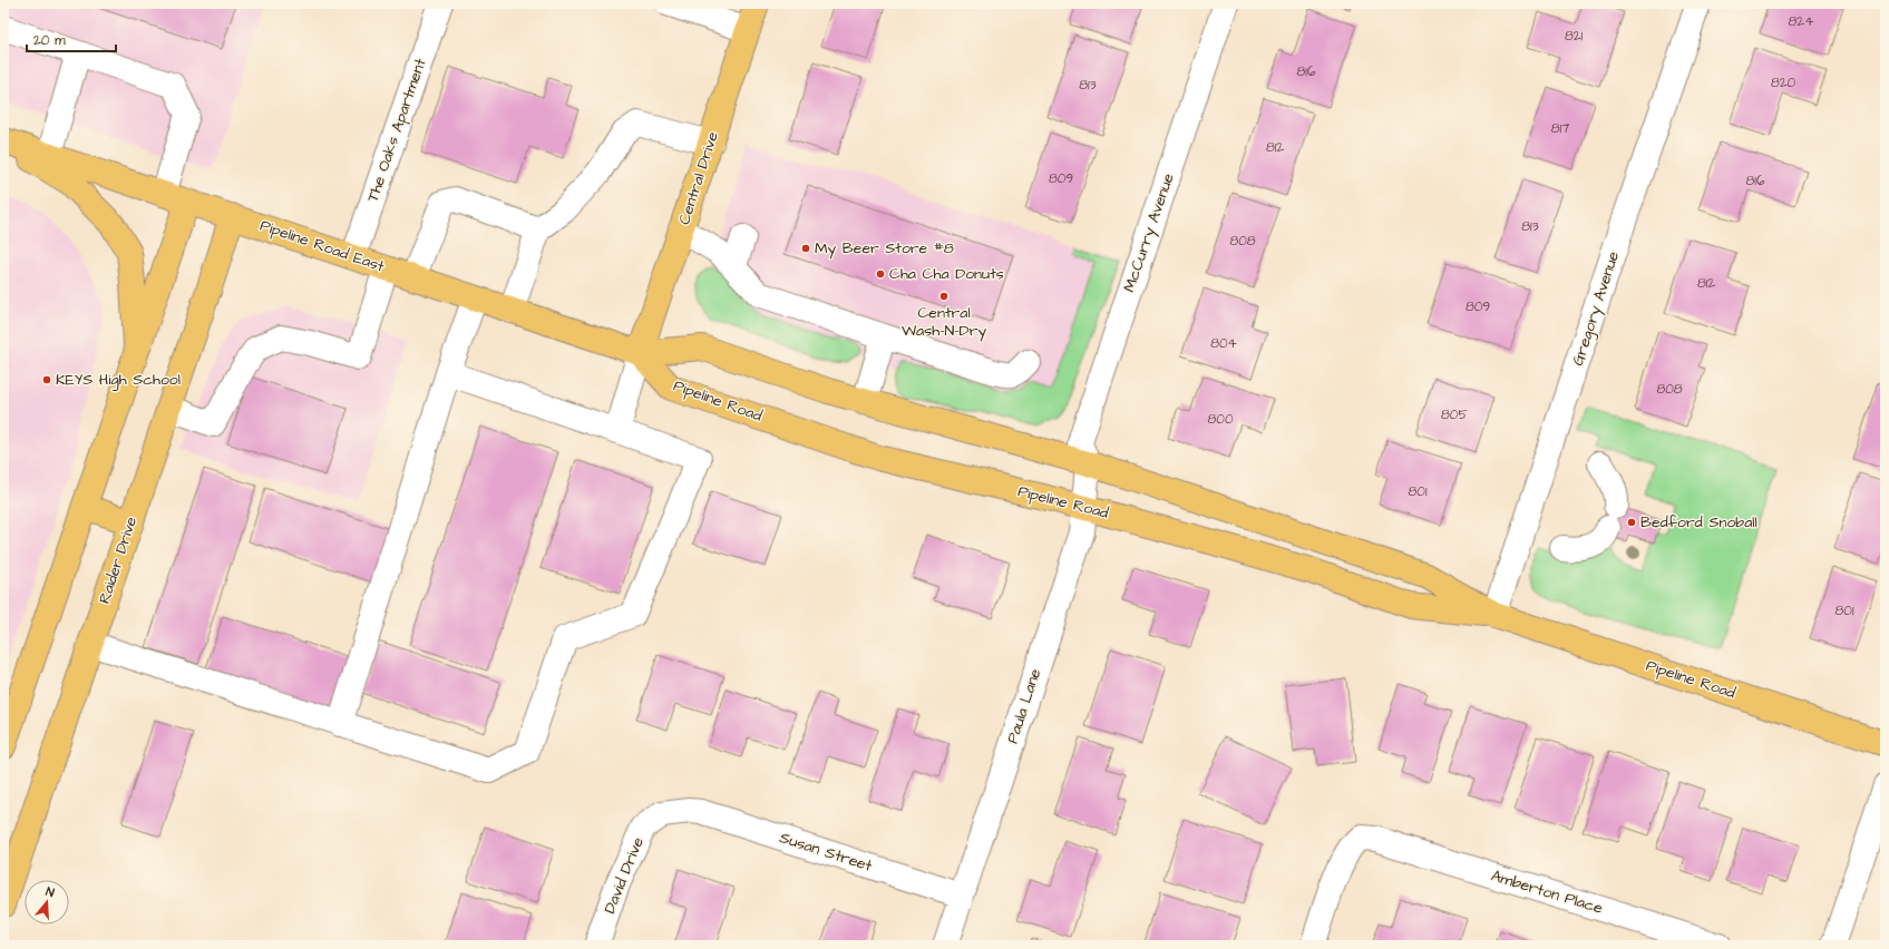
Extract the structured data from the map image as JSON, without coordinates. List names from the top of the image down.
{
  "streets": {
    "main road": [
      "Central Drive",
      "Pipeline Road East",
      "Pipeline Road",
      "Raider Drive"
    ],
    "street": [
      "The Oaks Apartment",
      "McCurry Avenue",
      "Gregory Avenue",
      "Paula Lane",
      "Susan Street",
      "David Drive",
      "Amberton Place"
    ]
  },
  "crossings": [
    ["The Oaks Apartment", "Pipeline Road East"],
    ["Central Drive", "Pipeline Road East"],
    ["Central Drive", "Pipeline Road"],
    ["McCurry Avenue", "Pipeline Road"],
    ["McCurry Avenue", "Paula Lane"],
    ["Pipeline Road East", "Pipeline Road"],
    ["Pipeline Road East", "Raider Drive"],
    ["Gregory Avenue", "Pipeline Road"],
    ["Pipeline Road", "Paula Lane"],
    ["Paula Lane", "Susan Street"],
    ["Susan Street", "David Drive"]
  ],
  "places": [
    "My Beer Store #8",
    "Cha Cha Donuts",
    "Central Wash-N-Dry",
    "KEYS High School",
    "Bedford Snoball"
  ],
  "house_numbers": [
    "824",
    "821",
    "816",
    "820",
    "813",
    "817",
    "812",
    "809",
    "816",
    "813",
    "808",
    "812",
    "809",
    "804",
    "808",
    "805",
    "800",
    "801",
    "801"
  ],
  "scale_bar": "20 m",
  "north": "top"
}
